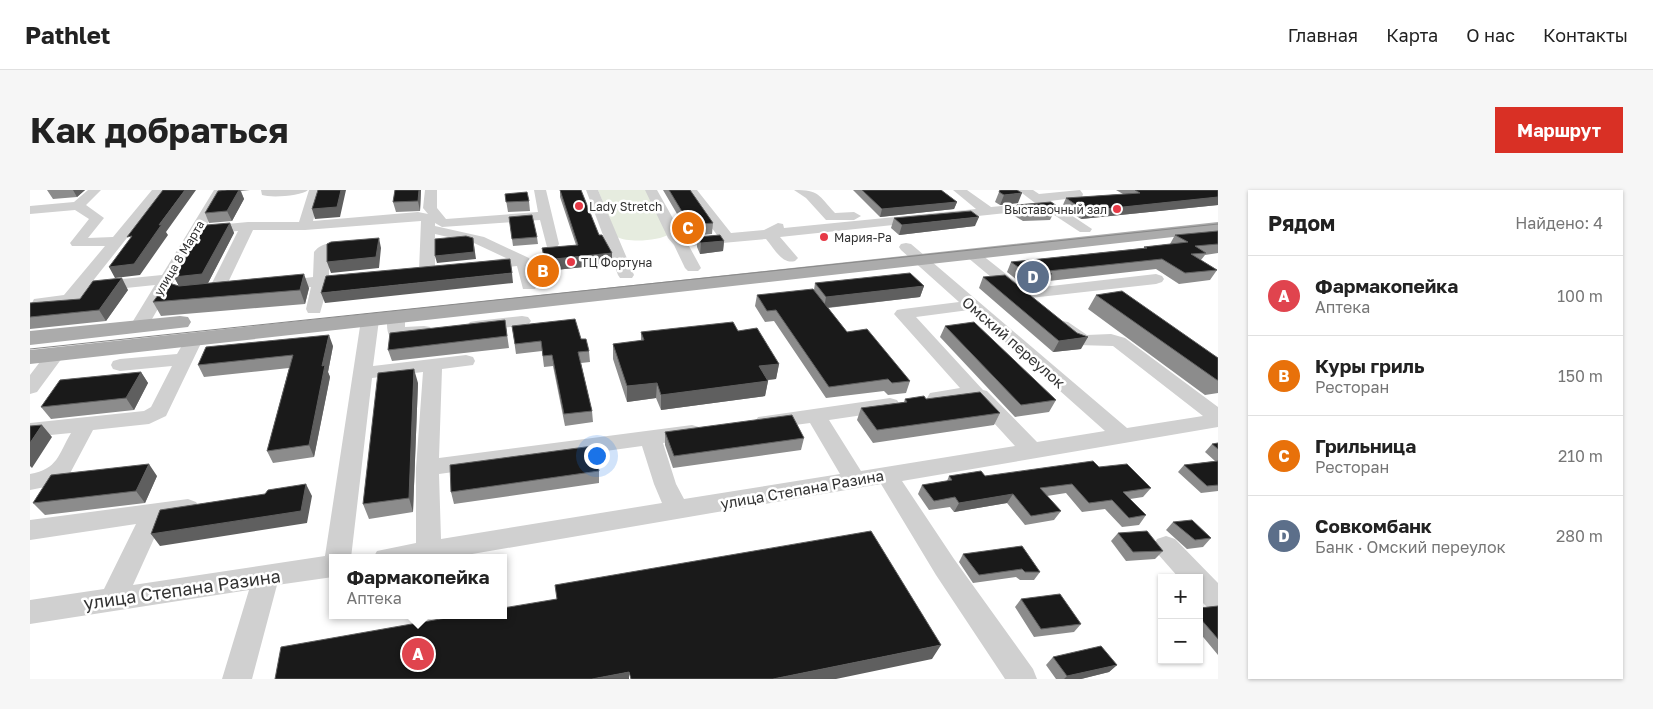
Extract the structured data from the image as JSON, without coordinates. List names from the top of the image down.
{
  "streets": {
    "street": ["улица 8 Марта", "Омский переулок", "улица Степана Разина"]
  },
  "crossings": [
    ["Омский переулок", "улица Степана Разина"]
  ],
  "places": [
    "Lady Stretch",
    "Выставочный зал",
    "Мария-Ра",
    "ТЦ Фортуна"
  ],
  "page": {
    "header": "Pathlet",
    "nav": [
      "Главная",
      "Карта",
      "О нас",
      "Контакты"
    ],
    "buttons": "Маршрут",
    "title": "Как добраться",
    "heading": ["Рядом", "Найдено: 4"],
    "pins": [
      "C",
      "B",
      "D",
      "A"
    ],
    "list": [
      {
        "mark": "A",
        "name": "Фармакопейка",
        "note": "Аптека",
        "value": "100 m"
      },
      {
        "mark": "B",
        "name": "Куры гриль",
        "note": "Ресторан",
        "value": "150 m"
      },
      {
        "mark": "C",
        "name": "Грильница",
        "note": "Ресторан",
        "value": "210 m"
      },
      {
        "mark": "D",
        "name": "Совкомбанк",
        "note": "Банк · Омский переулок",
        "value": "280 m"
      }
    ],
    "popup": ["Фармакопейка", "Аптека"],
    "map_buttons": ["+", "−"]
  }
}
